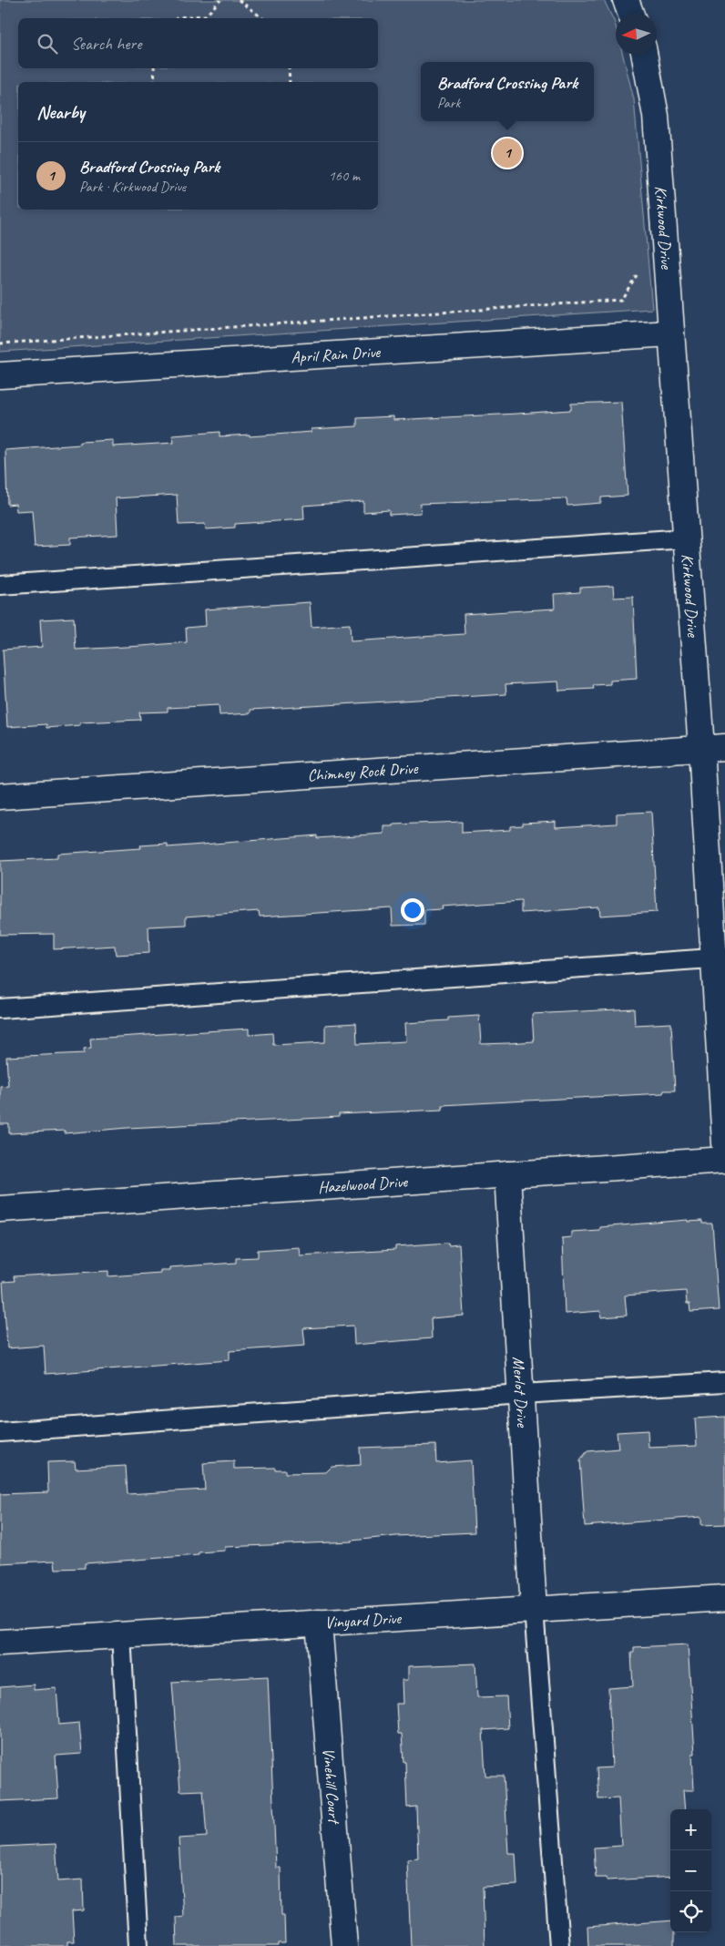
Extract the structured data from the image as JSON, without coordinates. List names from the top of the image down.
{
  "streets": {
    "street": [
      "Kirkwood Drive",
      "April Rain Drive",
      "Chimney Rock Drive",
      "Hazelwood Drive",
      "Merlot Drive",
      "Vinyard Drive",
      "Vinehill Court"
    ]
  },
  "crossings": [
    ["Kirkwood Drive", "April Rain Drive"],
    ["Kirkwood Drive", "Chimney Rock Drive"],
    ["Hazelwood Drive", "Merlot Drive"],
    ["Merlot Drive", "Vinyard Drive"],
    ["Vinyard Drive", "Vinehill Court"]
  ],
  "north": "left",
  "page": {
    "search": "Search here",
    "popup": ["Bradford Crossing Park", "Park"],
    "heading": "Nearby",
    "pins": "1",
    "list": [
      {
        "mark": "1",
        "name": "Bradford Crossing Park",
        "note": "Park · Kirkwood Drive",
        "value": "160 m"
      }
    ],
    "map_buttons": ["+", "−"]
  }
}
